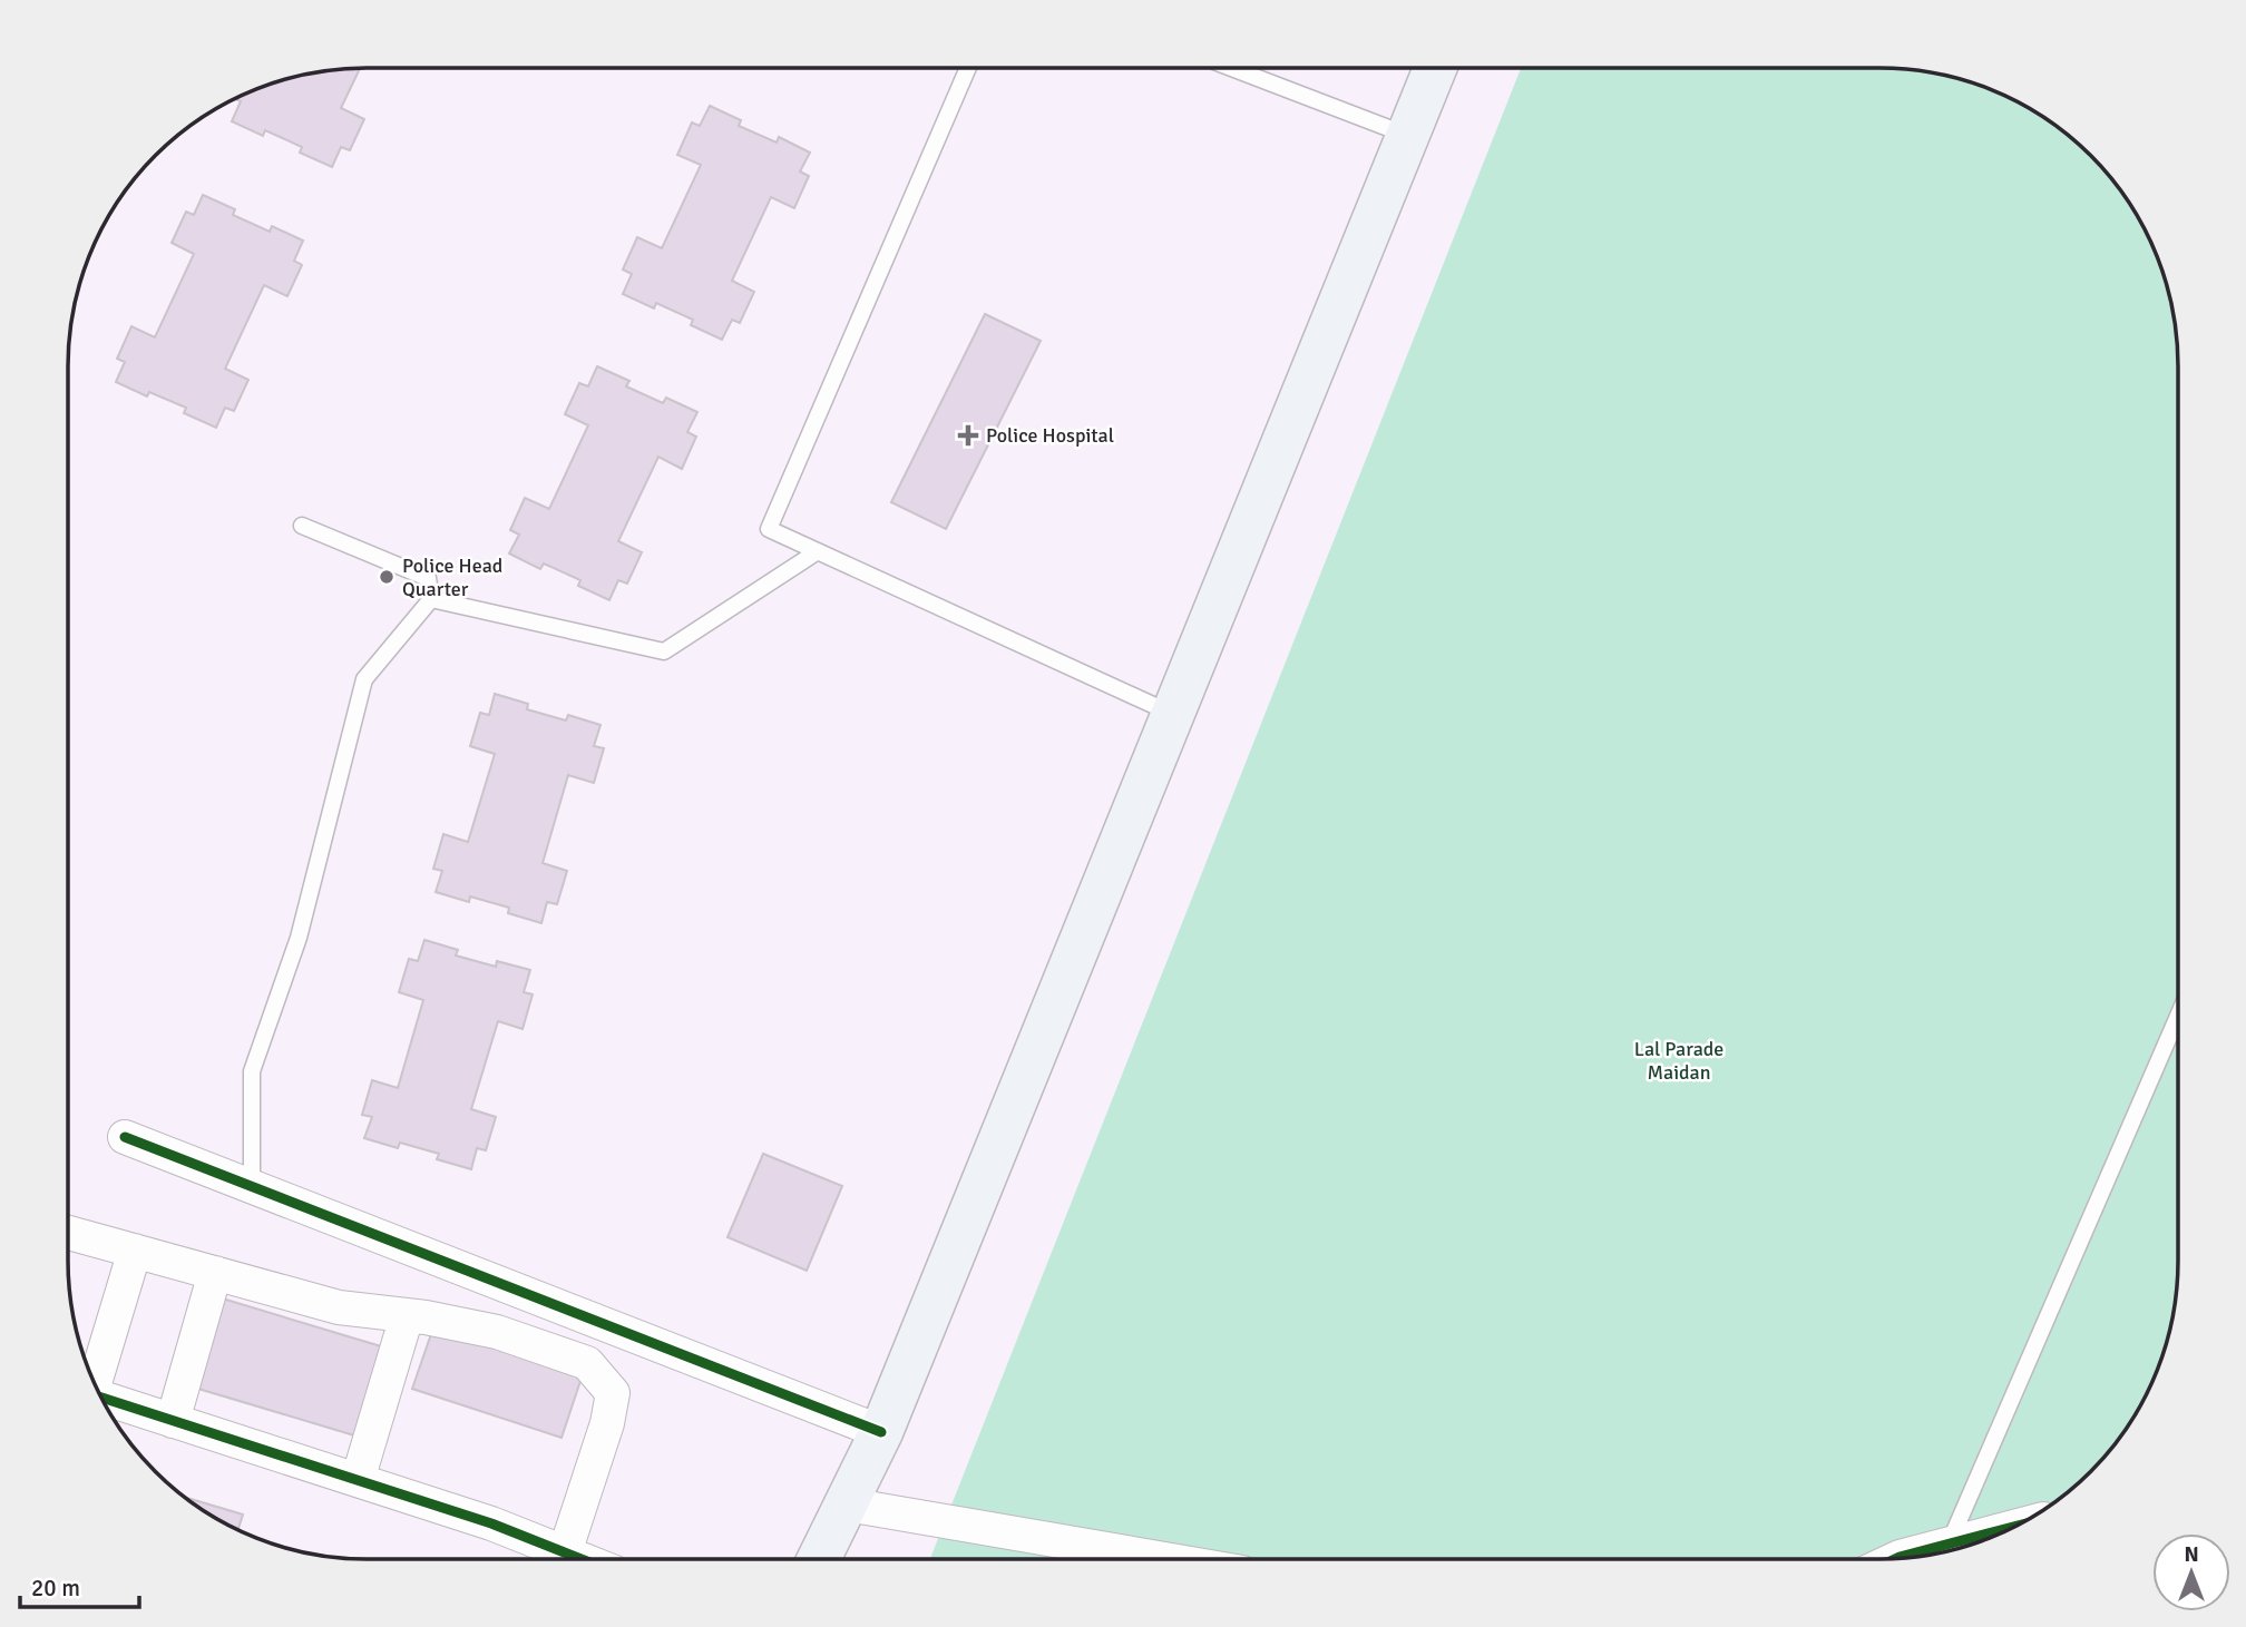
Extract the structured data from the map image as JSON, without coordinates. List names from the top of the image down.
{
  "parks": ["Lal Parade Maidan"],
  "places": {
    "health": ["Police Hospital"],
    "other": ["Police Head Quarter"]
  },
  "scale_bar": "20 m",
  "north": "top"
}
